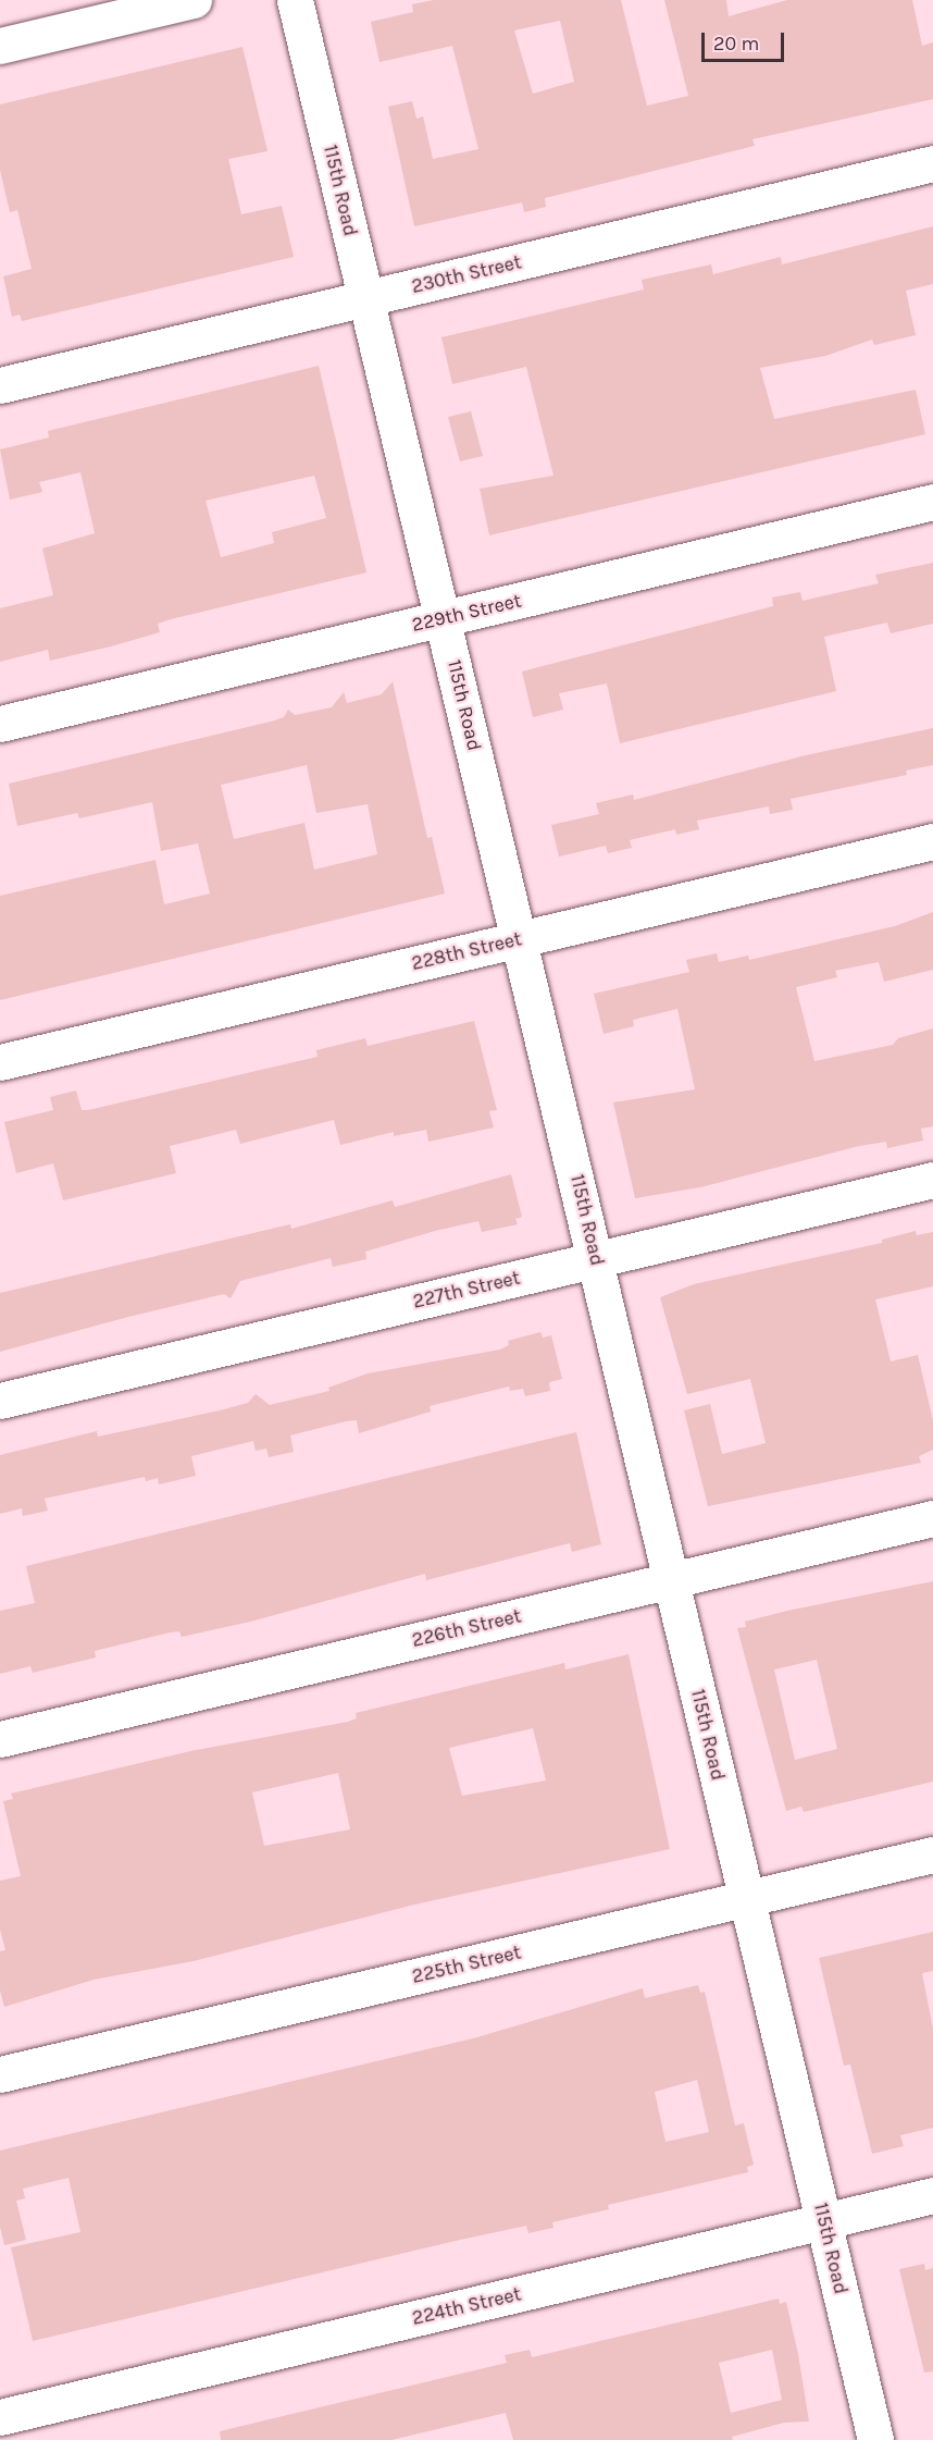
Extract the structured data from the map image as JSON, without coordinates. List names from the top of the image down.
{
  "streets": {
    "street": [
      "115th Road",
      "230th Street",
      "229th Street",
      "228th Street",
      "227th Street",
      "226th Street",
      "225th Street",
      "224th Street"
    ]
  },
  "crossings": [
    ["115th Road", "230th Street"],
    ["115th Road", "229th Street"],
    ["115th Road", "228th Street"],
    ["115th Road", "227th Street"],
    ["115th Road", "226th Street"],
    ["115th Road", "225th Street"],
    ["115th Road", "224th Street"]
  ],
  "scale_bar": "20 m"
}
